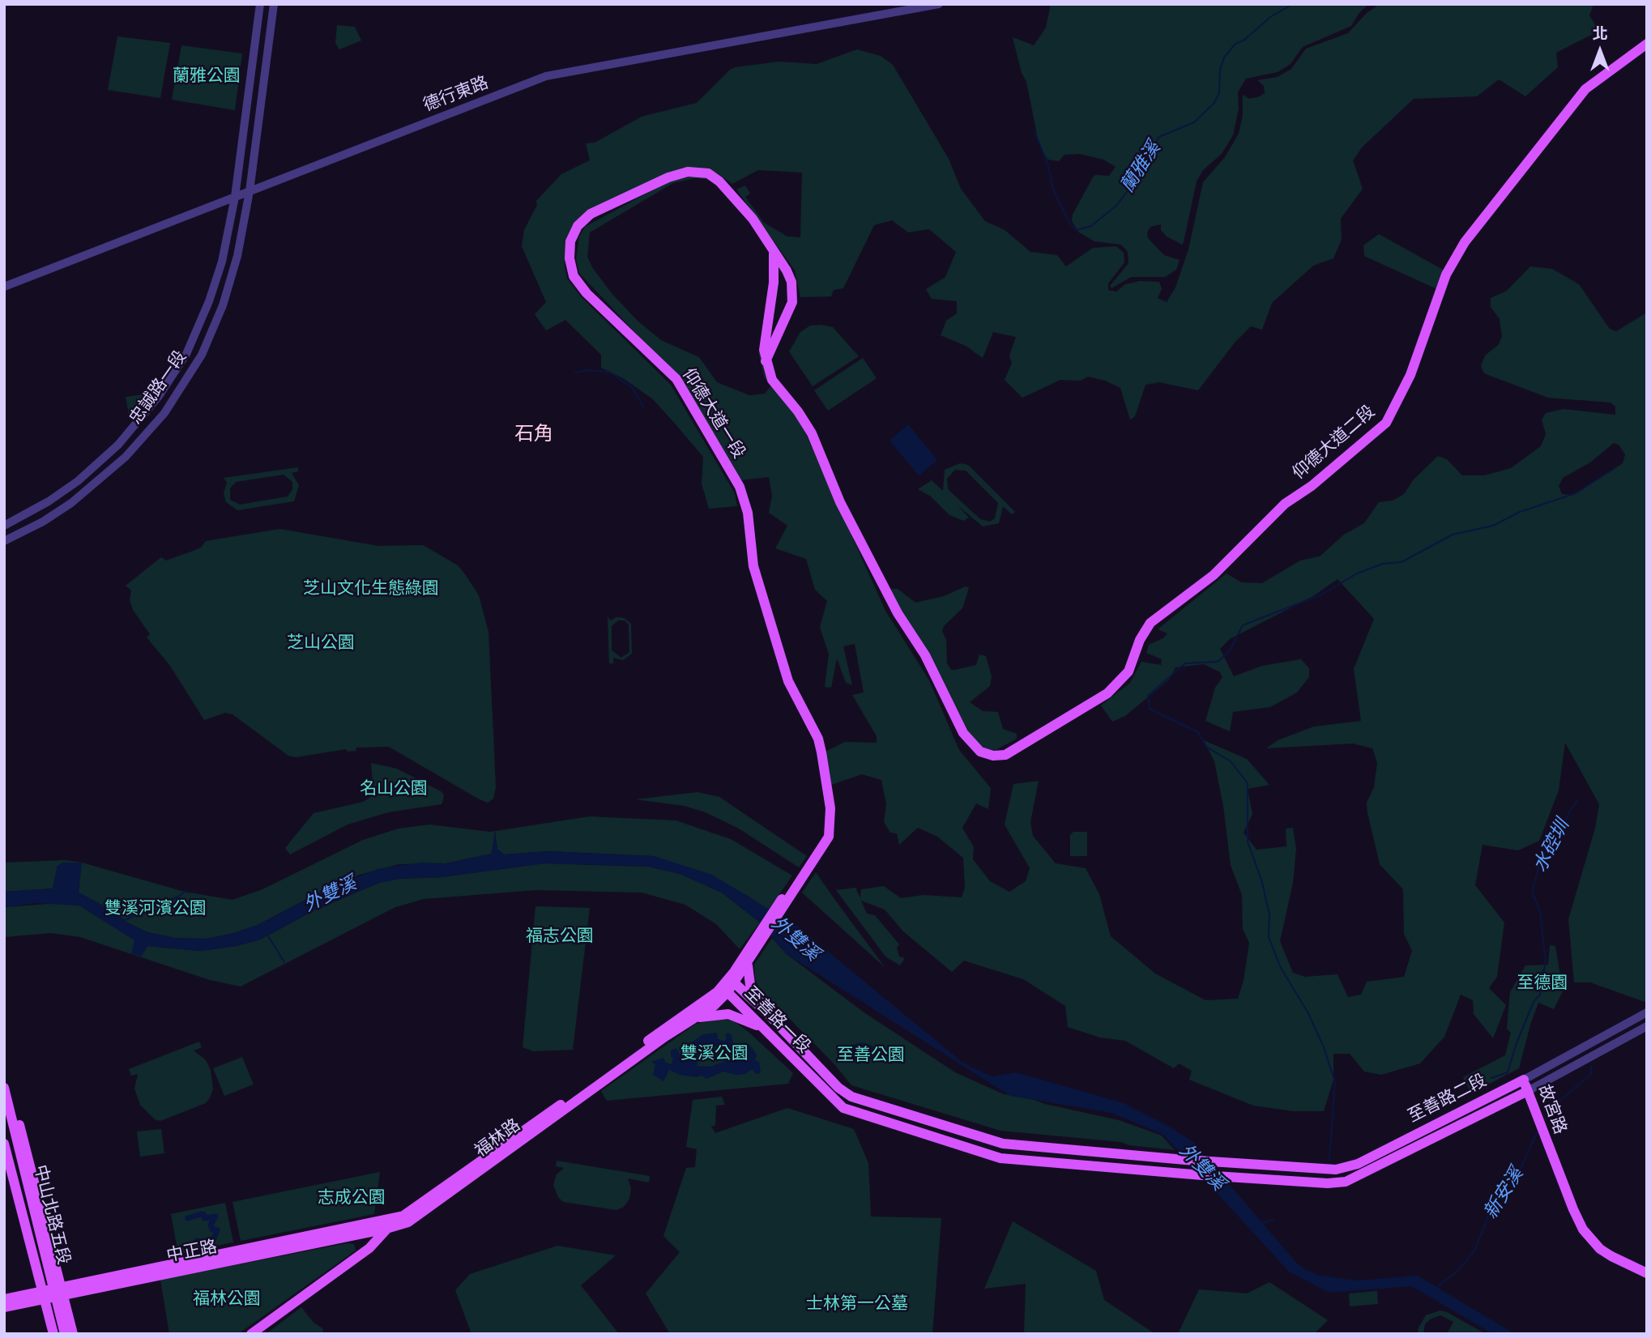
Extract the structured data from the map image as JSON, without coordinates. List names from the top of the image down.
{
  "streets": {
    "main road": [
      "仰德大道一段",
      "仰德大道二段",
      "至善路一段",
      "至善路二段",
      "故宮路",
      "福林路",
      "中山北路五段",
      "中正路"
    ],
    "street": ["德行東路", "忠誠路一段"]
  },
  "crossings": [
    ["德行東路", "忠誠路一段"],
    ["仰德大道一段", "仰德大道二段"],
    ["仰德大道一段", "福林路"],
    ["至善路一段", "至善路二段"],
    ["至善路一段", "福林路"],
    ["至善路二段", "故宮路"],
    ["福林路", "中正路"],
    ["中山北路五段", "中正路"]
  ],
  "districts": ["石角"],
  "water": [
    "蘭雅溪",
    "水硿圳",
    "外雙溪",
    "新安溪"
  ],
  "parks": [
    "蘭雅公園",
    "芝山文化生態綠園",
    "芝山公園",
    "名山公園",
    "雙溪河濱公園",
    "福志公園",
    "至德園",
    "雙溪公園",
    "至善公園",
    "志成公園",
    "福林公園",
    "士林第一公墓"
  ],
  "north": "top"
}
